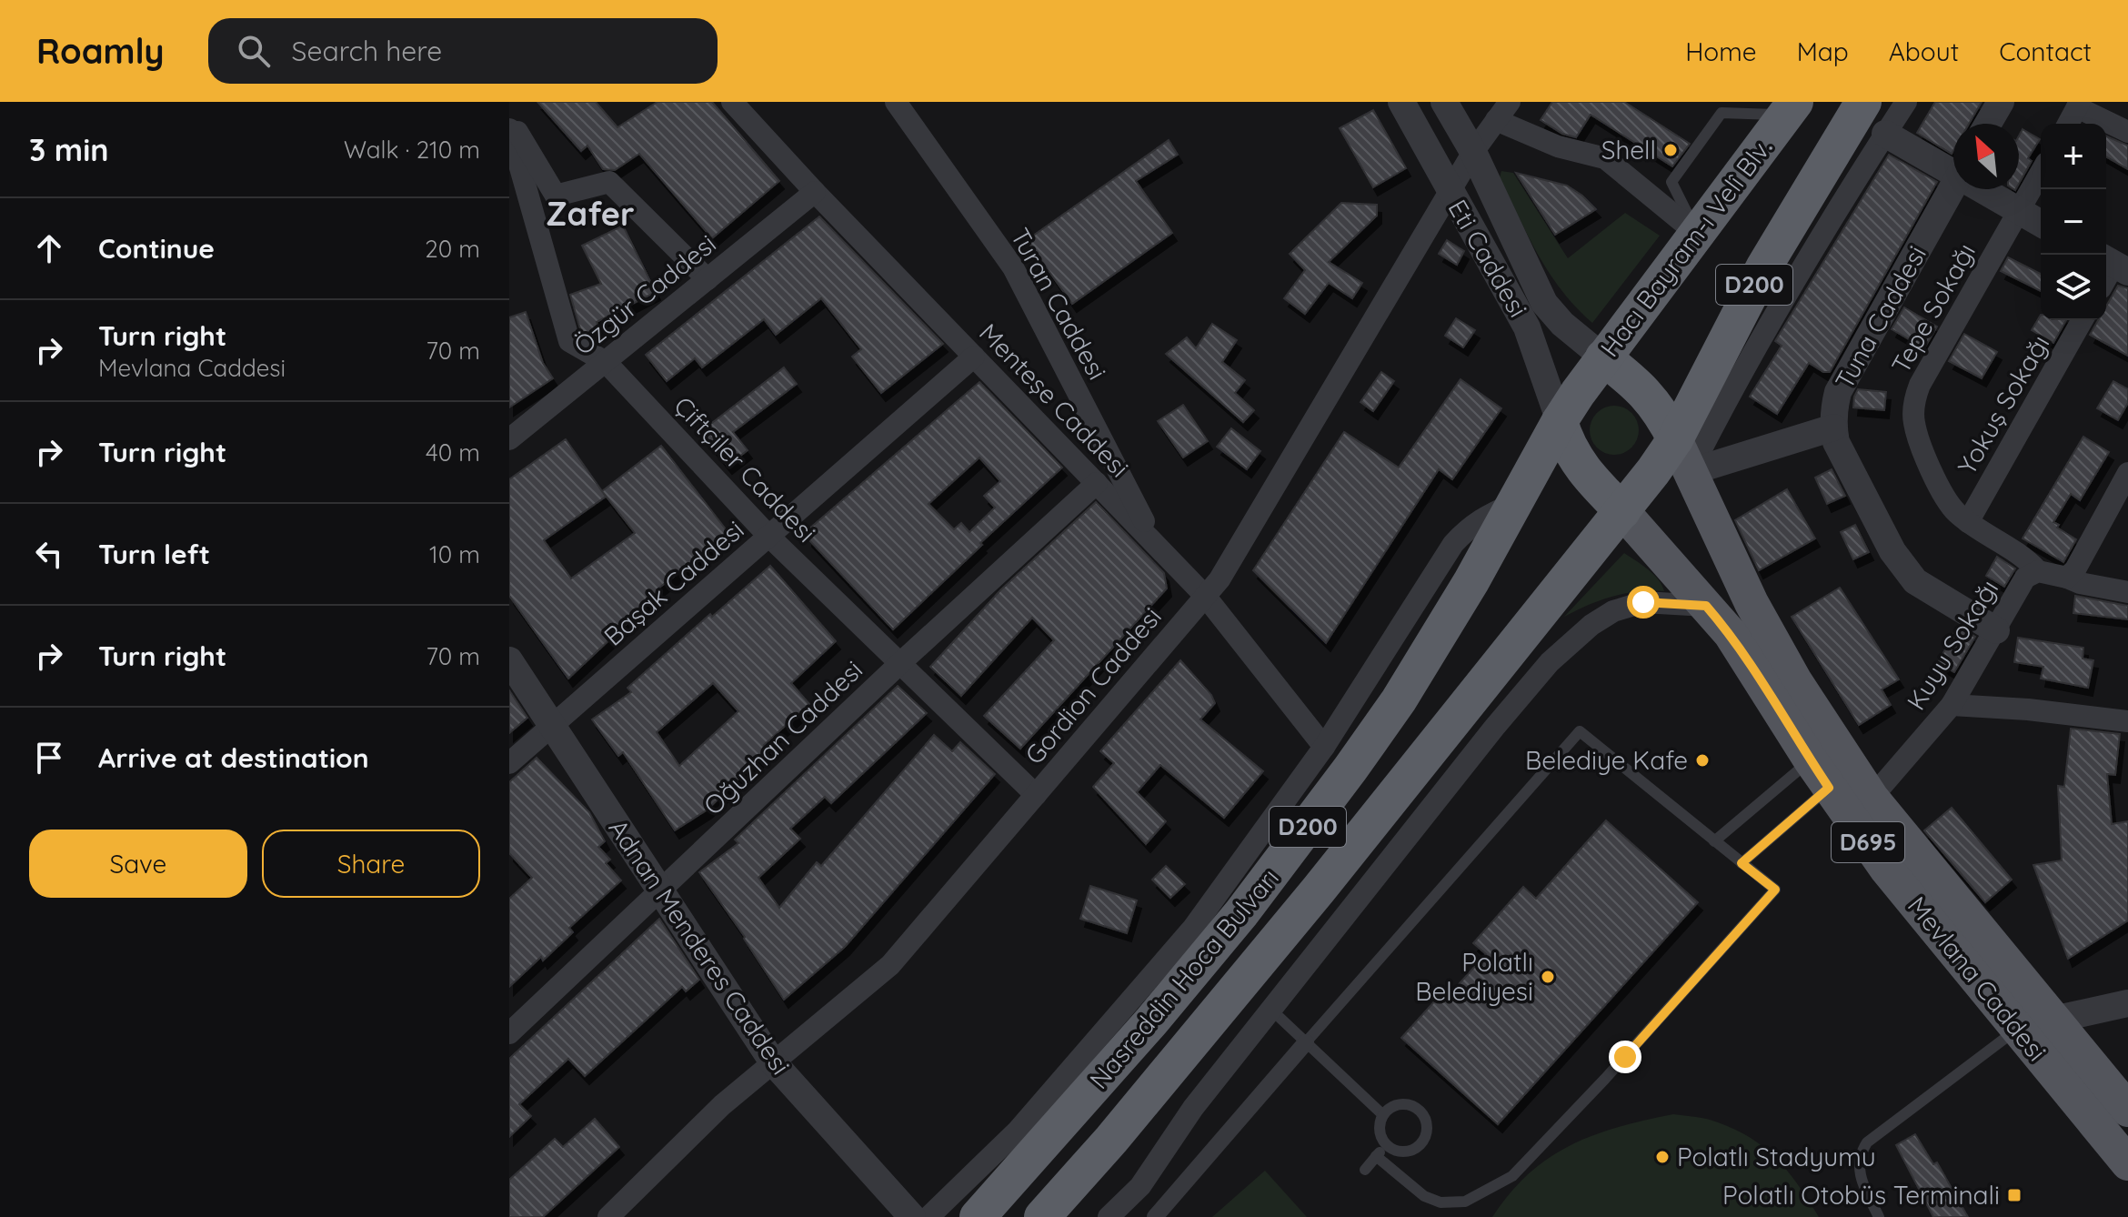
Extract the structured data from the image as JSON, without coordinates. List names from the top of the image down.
{
  "streets": {
    "highway": ["Hacı Bayram-ı Velî Blv.", "D200", "Nasreddin Hoca Bulvarı"],
    "main road": ["D695", "Mevlana Caddesi"],
    "street": [
      "Eti Caddesi",
      "Özgür Caddesi",
      "Turan Caddesi",
      "Tepe Sokağı",
      "Tuna Caddesi",
      "Menteşe Caddesi",
      "Yokuş Sokağı",
      "Çiftçiler Caddesi",
      "Başak Caddesi",
      "Kuyu Sokağı",
      "Gordion Caddesi",
      "Oğuzhan Caddesi",
      "Adnan Menderes Caddesi"
    ]
  },
  "crossings": [
    ["Hacı Bayram-ı Velî Blv.", "Eti Caddesi"],
    ["Hacı Bayram-ı Velî Blv.", "Nasreddin Hoca Bulvarı"],
    ["Eti Caddesi", "Gordion Caddesi"],
    ["Eti Caddesi", "Nasreddin Hoca Bulvarı"],
    ["D200", "Nasreddin Hoca Bulvarı"],
    ["D200", "Mevlana Caddesi"],
    ["Özgür Caddesi", "Menteşe Caddesi"],
    ["Özgür Caddesi", "Çiftçiler Caddesi"],
    ["Turan Caddesi", "Menteşe Caddesi"],
    ["Tepe Sokağı", "Yokuş Sokağı"],
    ["Tepe Sokağı", "Kuyu Sokağı"],
    ["Tuna Caddesi", "Kuyu Sokağı"],
    ["Menteşe Caddesi", "Başak Caddesi"],
    ["Menteşe Caddesi", "Gordion Caddesi"],
    ["Menteşe Caddesi", "Oğuzhan Caddesi"],
    ["Çiftçiler Caddesi", "Başak Caddesi"],
    ["Çiftçiler Caddesi", "Gordion Caddesi"],
    ["Çiftçiler Caddesi", "Oğuzhan Caddesi"],
    ["Başak Caddesi", "Adnan Menderes Caddesi"],
    ["Kuyu Sokağı", "Mevlana Caddesi"],
    ["Gordion Caddesi", "Adnan Menderes Caddesi"],
    ["Oğuzhan Caddesi", "Adnan Menderes Caddesi"],
    ["Nasreddin Hoca Bulvarı", "Mevlana Caddesi"]
  ],
  "districts": ["Zafer"],
  "places": {
    "other": [
      "Shell",
      "Belediye Kafe",
      "Polatlı Belediyesi",
      "Polatlı Stadyumu"
    ],
    "transit": ["Polatlı Otobüs Terminali"]
  },
  "north": "top left",
  "page": {
    "header": "Roamly",
    "search": "Search here",
    "nav": [
      "Home",
      "Map",
      "About",
      "Contact"
    ],
    "heading": ["3 min", "Walk · 210 m"],
    "map_buttons": ["+", "−"],
    "list": [
      ["Continue", "20 m"],
      ["Turn right", "Mevlana Caddesi", "70 m"],
      ["Turn right", "40 m"],
      ["Turn left", "10 m"],
      ["Turn right", "70 m"],
      "Arrive at destination"
    ],
    "buttons": ["Save", "Share"]
  }
}
